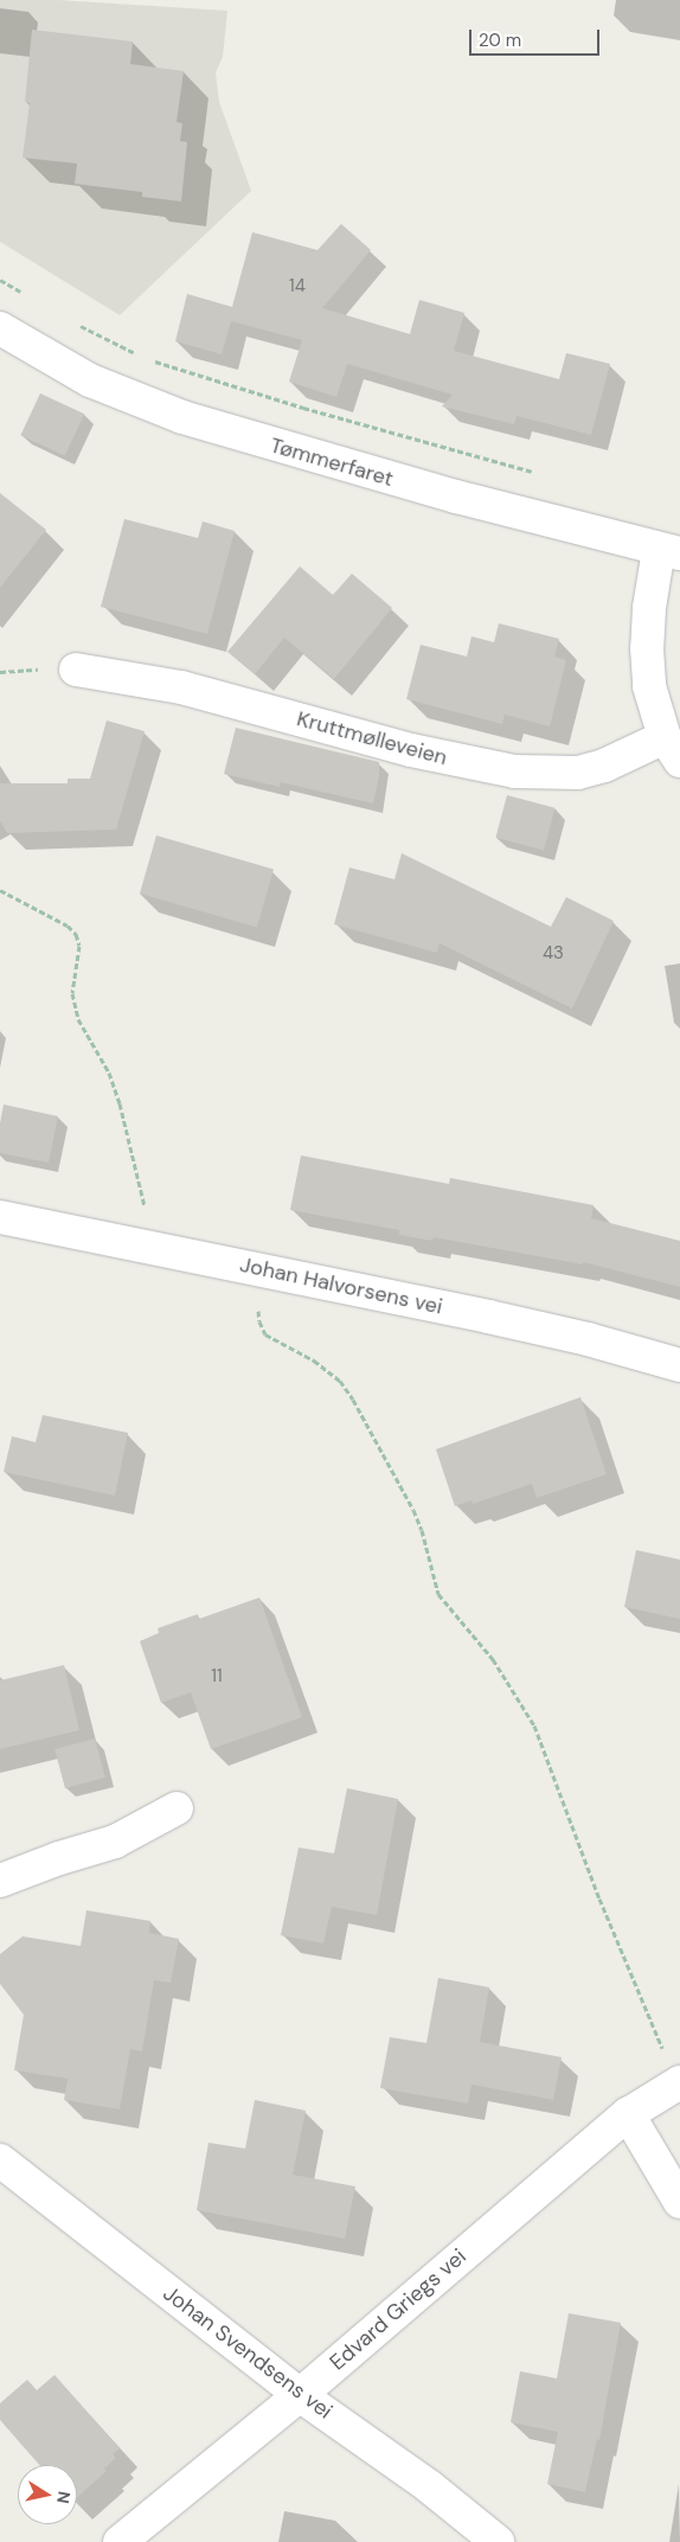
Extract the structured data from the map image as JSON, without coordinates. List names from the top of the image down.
{
  "streets": {
    "street": [
      "Tømmerfaret",
      "Kruttmølleveien",
      "Johan Halvorsens vei",
      "Edvard Griegs vei",
      "Johan Svendsens vei"
    ]
  },
  "crossings": [
    ["Tømmerfaret", "Kruttmølleveien"],
    ["Edvard Griegs vei", "Johan Svendsens vei"]
  ],
  "house_numbers": ["14", "43", "11"],
  "scale_bar": "20 m",
  "north": "right"
}
